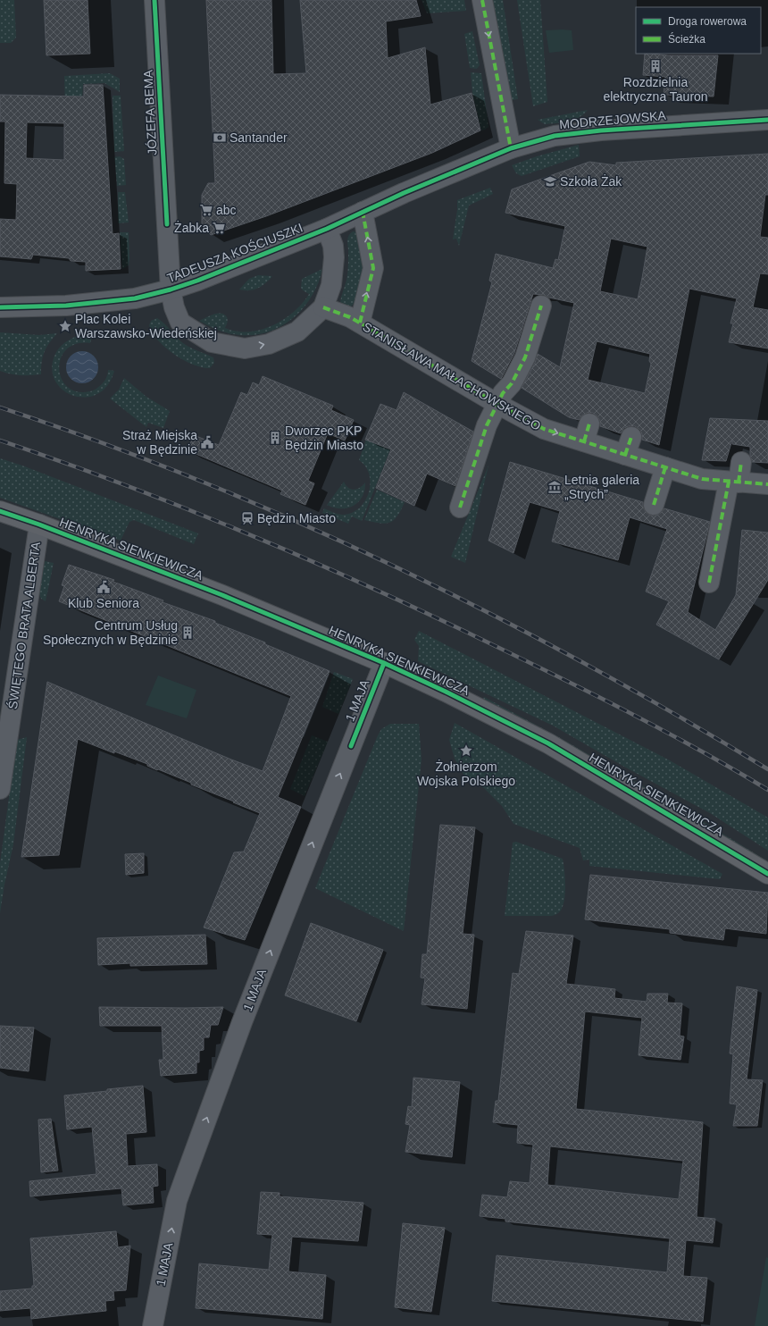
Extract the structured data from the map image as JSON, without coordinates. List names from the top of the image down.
{
  "streets": {
    "street": [
      "JÓZEFA BEMA",
      "MODRZEJOWSKA",
      "TADEUSZA KOŚCIUSZKI",
      "STANISŁAWA MAŁACHOWSKIEGO",
      "HENRYKA SIENKIEWICZA",
      "ŚWIĘTEGO BRATA ALBERTA",
      "1 MAJA"
    ]
  },
  "crossings": [
    ["JÓZEFA BEMA", "TADEUSZA KOŚCIUSZKI"],
    ["MODRZEJOWSKA", "TADEUSZA KOŚCIUSZKI"],
    ["HENRYKA SIENKIEWICZA", "ŚWIĘTEGO BRATA ALBERTA"],
    ["HENRYKA SIENKIEWICZA", "1 MAJA"]
  ],
  "one_way": ["1 MAJA"],
  "places": {
    "building": ["Rozdzielnia elektryczna Tauron", "Dworzec PKP Będzin Miasto", "Centrum Usług Społecznych w Będzinie"],
    "bank": ["Santander"],
    "school or university": ["Szkoła Żak"],
    "supermarket": ["abc", "Żabka"],
    "place": ["Plac Kolei Warszawsko-Wiedeńskiej", "Żołnierzom Wojska Polskiego"],
    "public building": ["Straż Miejska w Będzinie", "Klub Seniora"],
    "museum": ["Letnia galeria „Strych”"],
    "station": ["Będzin Miasto"]
  },
  "legend": ["Droga rowerowa", "Ścieżka"]
}
